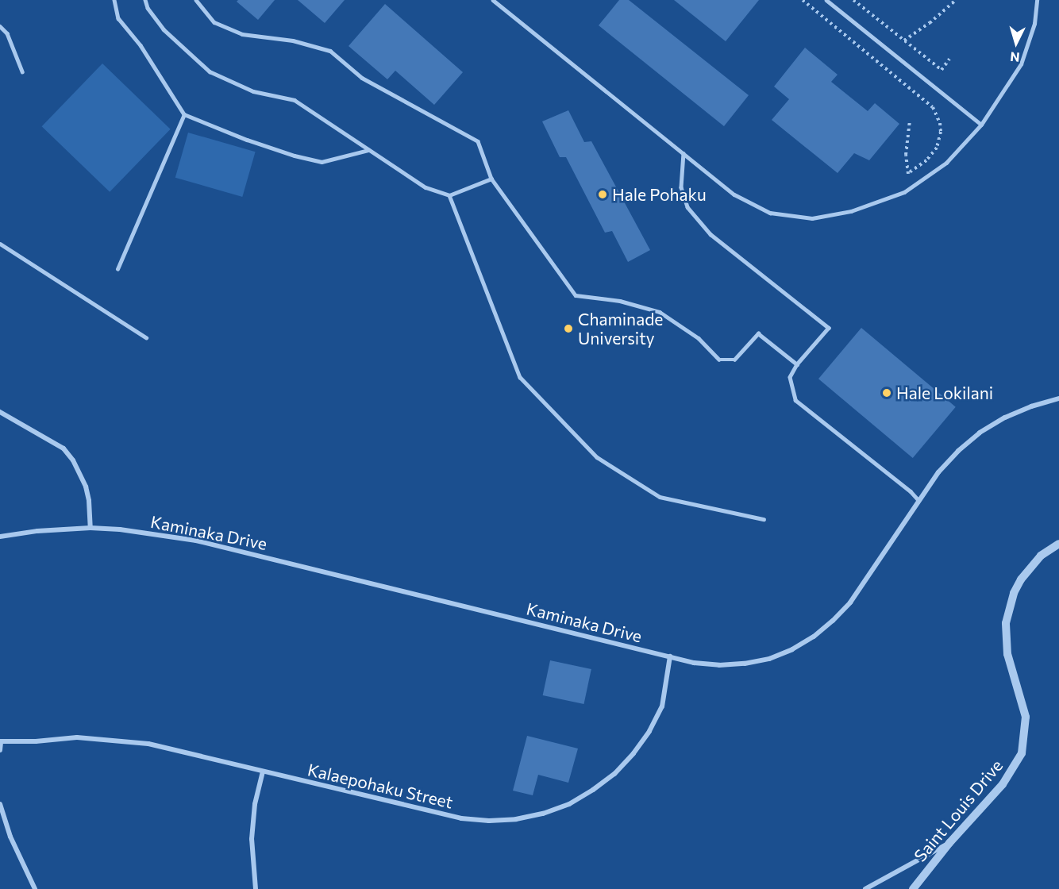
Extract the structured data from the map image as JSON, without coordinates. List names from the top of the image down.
{
  "streets": {
    "street": ["Kaminaka Drive", "Kalaepohaku Street", "Saint Louis Drive"]
  },
  "crossings": [
    ["Kaminaka Drive", "Kalaepohaku Street"]
  ],
  "places": ["Hale Pohaku", "Chaminade University", "Hale Lokilani"],
  "north": "bottom"
}
